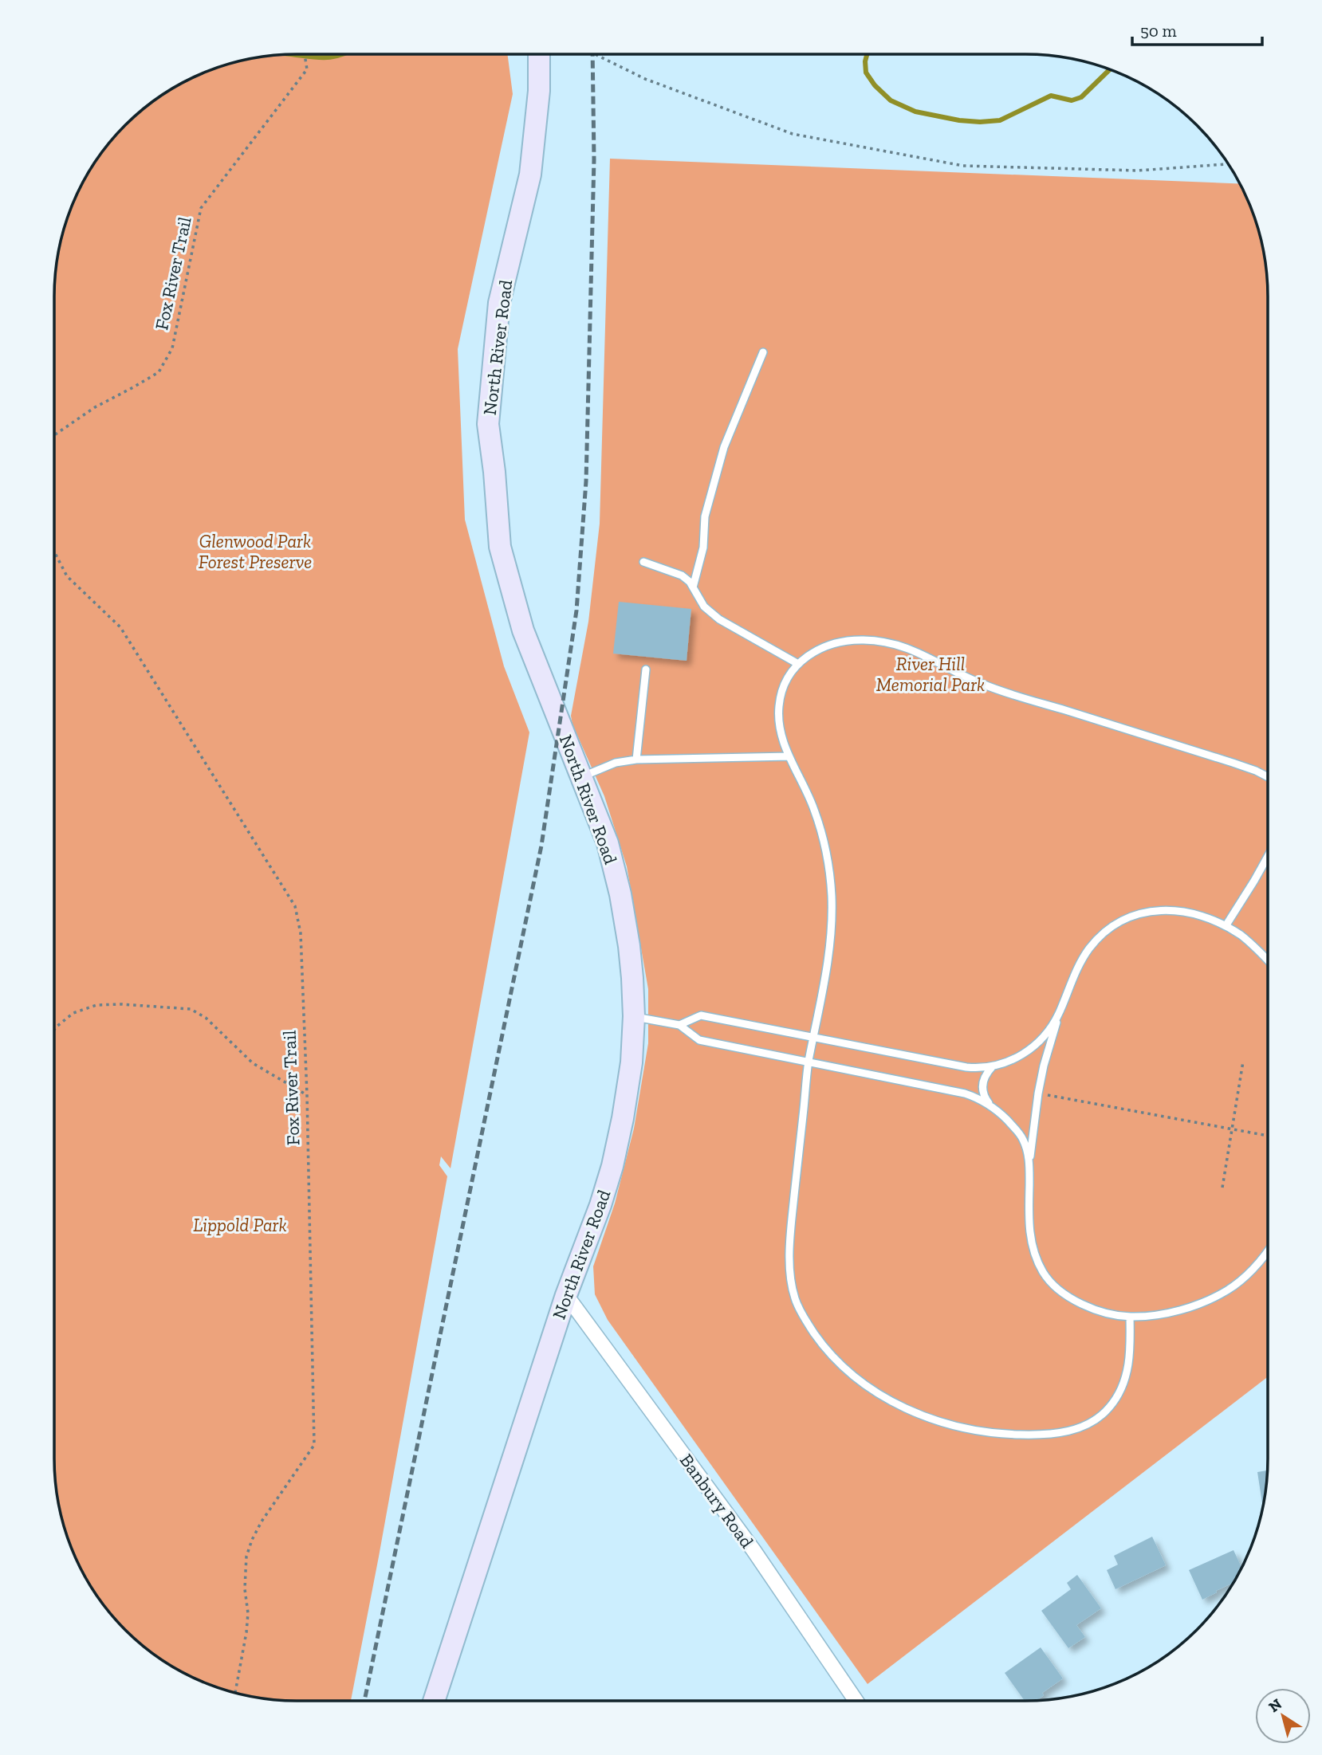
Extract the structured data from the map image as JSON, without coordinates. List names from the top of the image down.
{
  "streets": {
    "main road": ["North River Road"],
    "street": ["Banbury Road"],
    "path": ["Fox River Trail"]
  },
  "crossings": [
    ["North River Road", "Banbury Road"]
  ],
  "parks": ["Glenwood Park Forest Preserve", "River Hill Memorial Park", "Lippold Park"],
  "scale_bar": "50 m",
  "north": "top left"
}
